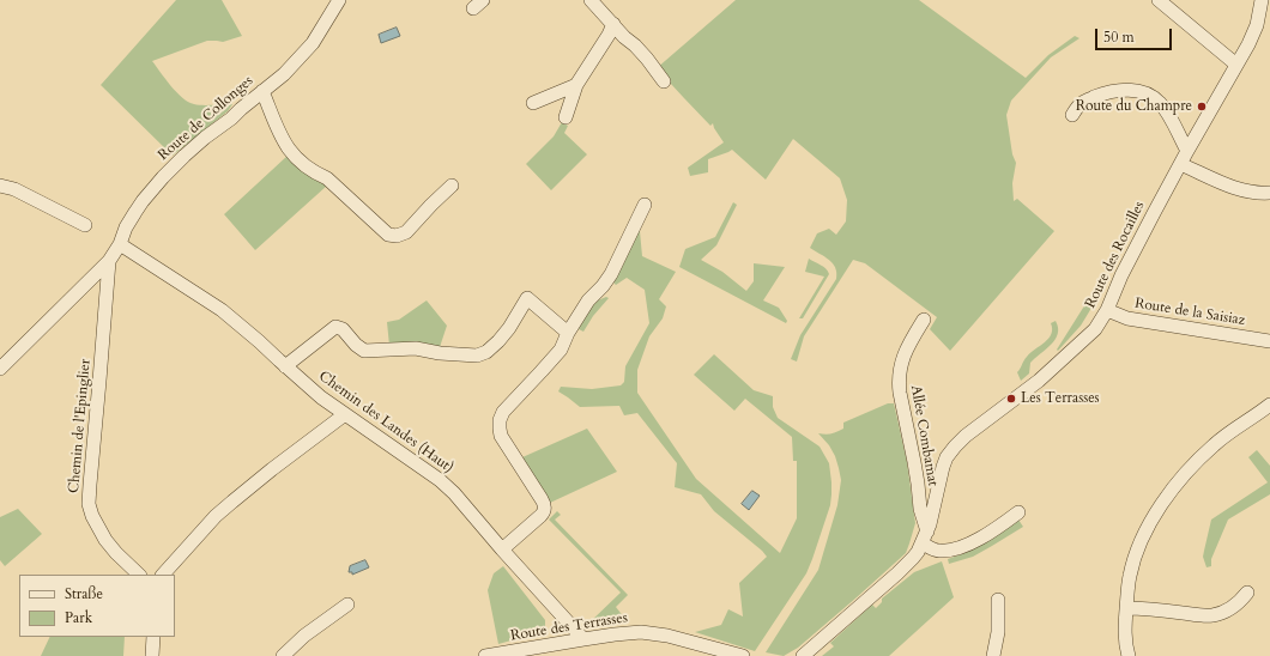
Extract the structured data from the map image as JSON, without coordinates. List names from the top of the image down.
{
  "streets": {
    "street": [
      "Route de Collonges",
      "Route des Rocailles",
      "Route de la Saisiaz",
      "Chemin des Landes (Haut)",
      "Chemin de l'Epinglier",
      "Allée Combamat",
      "Route des Terrasses"
    ]
  },
  "crossings": [
    ["Route de Collonges", "Chemin des Landes (Haut)"],
    ["Route de Collonges", "Chemin de l'Epinglier"],
    ["Route des Rocailles", "Route de la Saisiaz"],
    ["Route des Rocailles", "Allée Combamat"],
    ["Chemin des Landes (Haut)", "Route des Terrasses"]
  ],
  "places": ["Route du Champre", "Les Terrasses"],
  "legend": ["Straße", "Park"],
  "scale_bar": "50 m"
}
